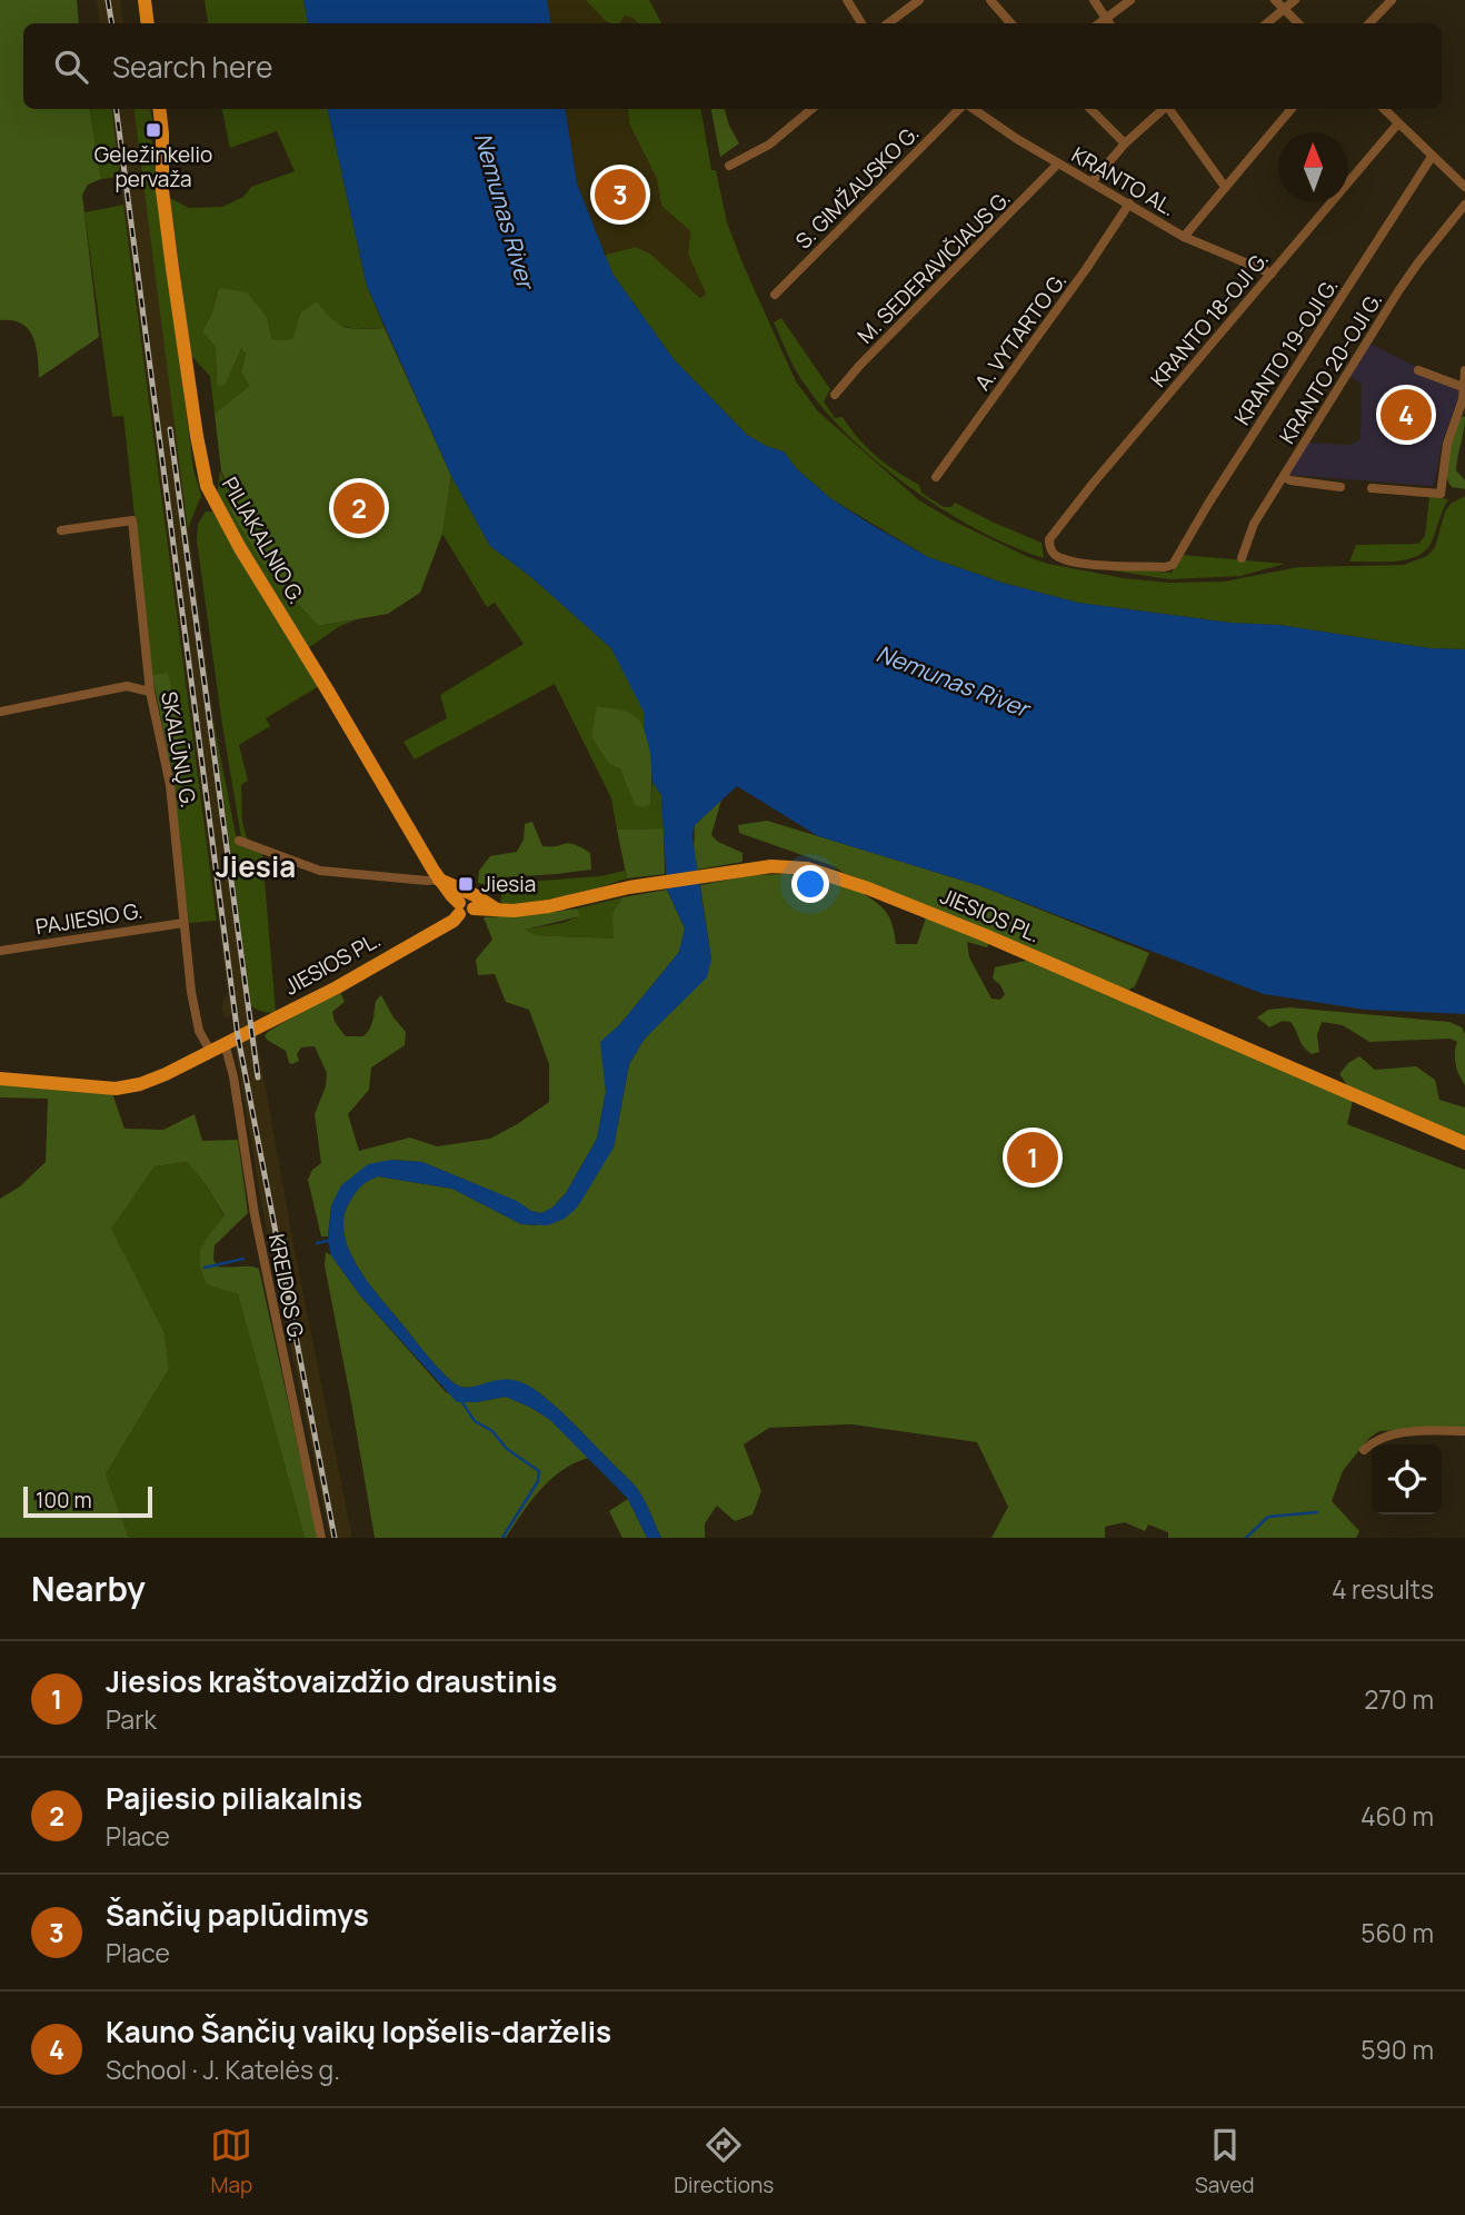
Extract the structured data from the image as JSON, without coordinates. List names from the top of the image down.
{
  "streets": {
    "main road": ["PILIAKALNIO G.", "JIESIOS PL."],
    "street": [
      "KRANTO AL.",
      "S. GIMŽAUSKO G.",
      "M. SEDERAVIČIAUS G.",
      "KRANTO 18-OJI G.",
      "A. VYTARTO G.",
      "KRANTO 19-OJI G.",
      "KRANTO 20-OJI G.",
      "SKALŪNŲ G.",
      "PAJIESIO G.",
      "KREIDOS G."
    ]
  },
  "crossings": [
    ["KRANTO AL.", "M. SEDERAVIČIAUS G."],
    ["KRANTO AL.", "KRANTO 18-OJI G."],
    ["KRANTO AL.", "A. VYTARTO G."],
    ["KRANTO 18-OJI G.", "KRANTO 19-OJI G."],
    ["PILIAKALNIO G.", "JIESIOS PL."],
    ["SKALŪNŲ G.", "JIESIOS PL."],
    ["SKALŪNŲ G.", "PAJIESIO G."],
    ["JIESIOS PL.", "KREIDOS G."]
  ],
  "districts": ["Jiesia"],
  "water": ["Nemunas River"],
  "places": {
    "transit": ["Geležinkelio pervaža", "Jiesia"]
  },
  "scale_bar": "100 m",
  "north": "top",
  "page": {
    "search": "Search here",
    "pins": [
      "3",
      "4",
      "2",
      "1"
    ],
    "scale": "100 m",
    "heading": ["Nearby", "4 results"],
    "list": [
      {
        "mark": "1",
        "name": "Jiesios kraštovaizdžio draustinis",
        "note": "Park",
        "value": "270 m"
      },
      {
        "mark": "2",
        "name": "Pajiesio piliakalnis",
        "note": "Place",
        "value": "460 m"
      },
      {
        "mark": "3",
        "name": "Šančių paplūdimys",
        "note": "Place",
        "value": "560 m"
      },
      {
        "mark": "4",
        "name": "Kauno Šančių vaikų lopšelis-darželis",
        "note": "School · J. Katelės g.",
        "value": "590 m"
      }
    ],
    "nav": ["Map", "Directions", "Saved"]
  }
}
